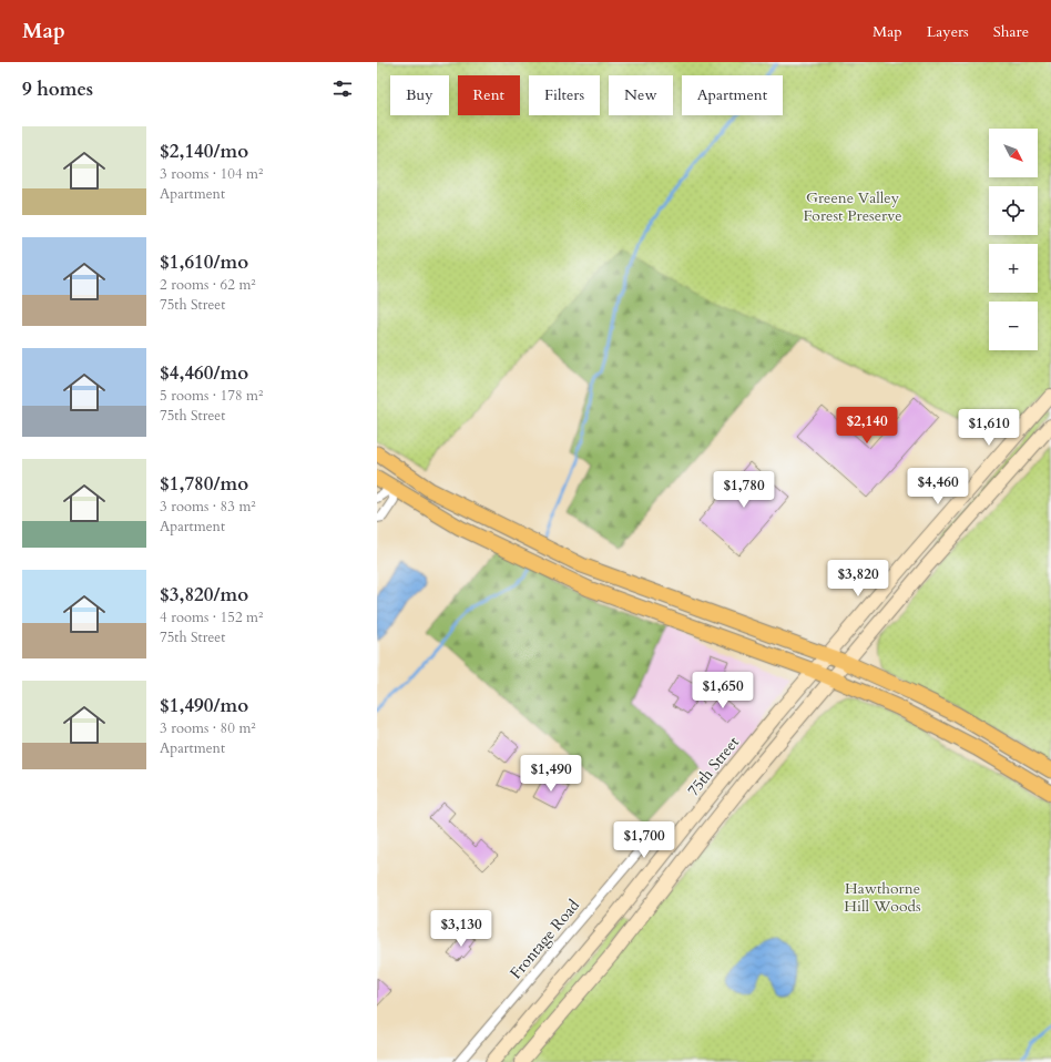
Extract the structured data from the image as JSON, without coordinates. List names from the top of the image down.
{
  "streets": {
    "main road": ["75th Street"],
    "street": ["Frontage Road"]
  },
  "parks": ["Greene Valley Forest Preserve", "Hawthorne Hill Woods"],
  "north": "bottom right",
  "page": {
    "header": "Map",
    "nav": ["Map", "Layers", "Share"],
    "heading": "9 homes",
    "chip": [
      "Buy",
      "Rent",
      "Filters",
      "New",
      "Apartment"
    ],
    "list": [
      {
        "name": "$2,140/mo",
        "note": "3 rooms · 104 m² · Apartment"
      },
      {
        "name": "$1,610/mo",
        "note": "2 rooms · 62 m² · 75th Street"
      },
      {
        "name": "$4,460/mo",
        "note": "5 rooms · 178 m² · 75th Street"
      },
      {
        "name": "$1,780/mo",
        "note": "3 rooms · 83 m² · Apartment"
      },
      {
        "name": "$3,820/mo",
        "note": "4 rooms · 152 m² · 75th Street"
      },
      {
        "name": "$1,490/mo",
        "note": "3 rooms · 80 m² · Apartment"
      }
    ],
    "map_buttons": ["+", "−"],
    "price": [
      "$2,140",
      "$1,610",
      "$4,460",
      "$1,780",
      "$3,820",
      "$1,650",
      "$1,490",
      "$1,700",
      "$3,130"
    ]
  }
}
